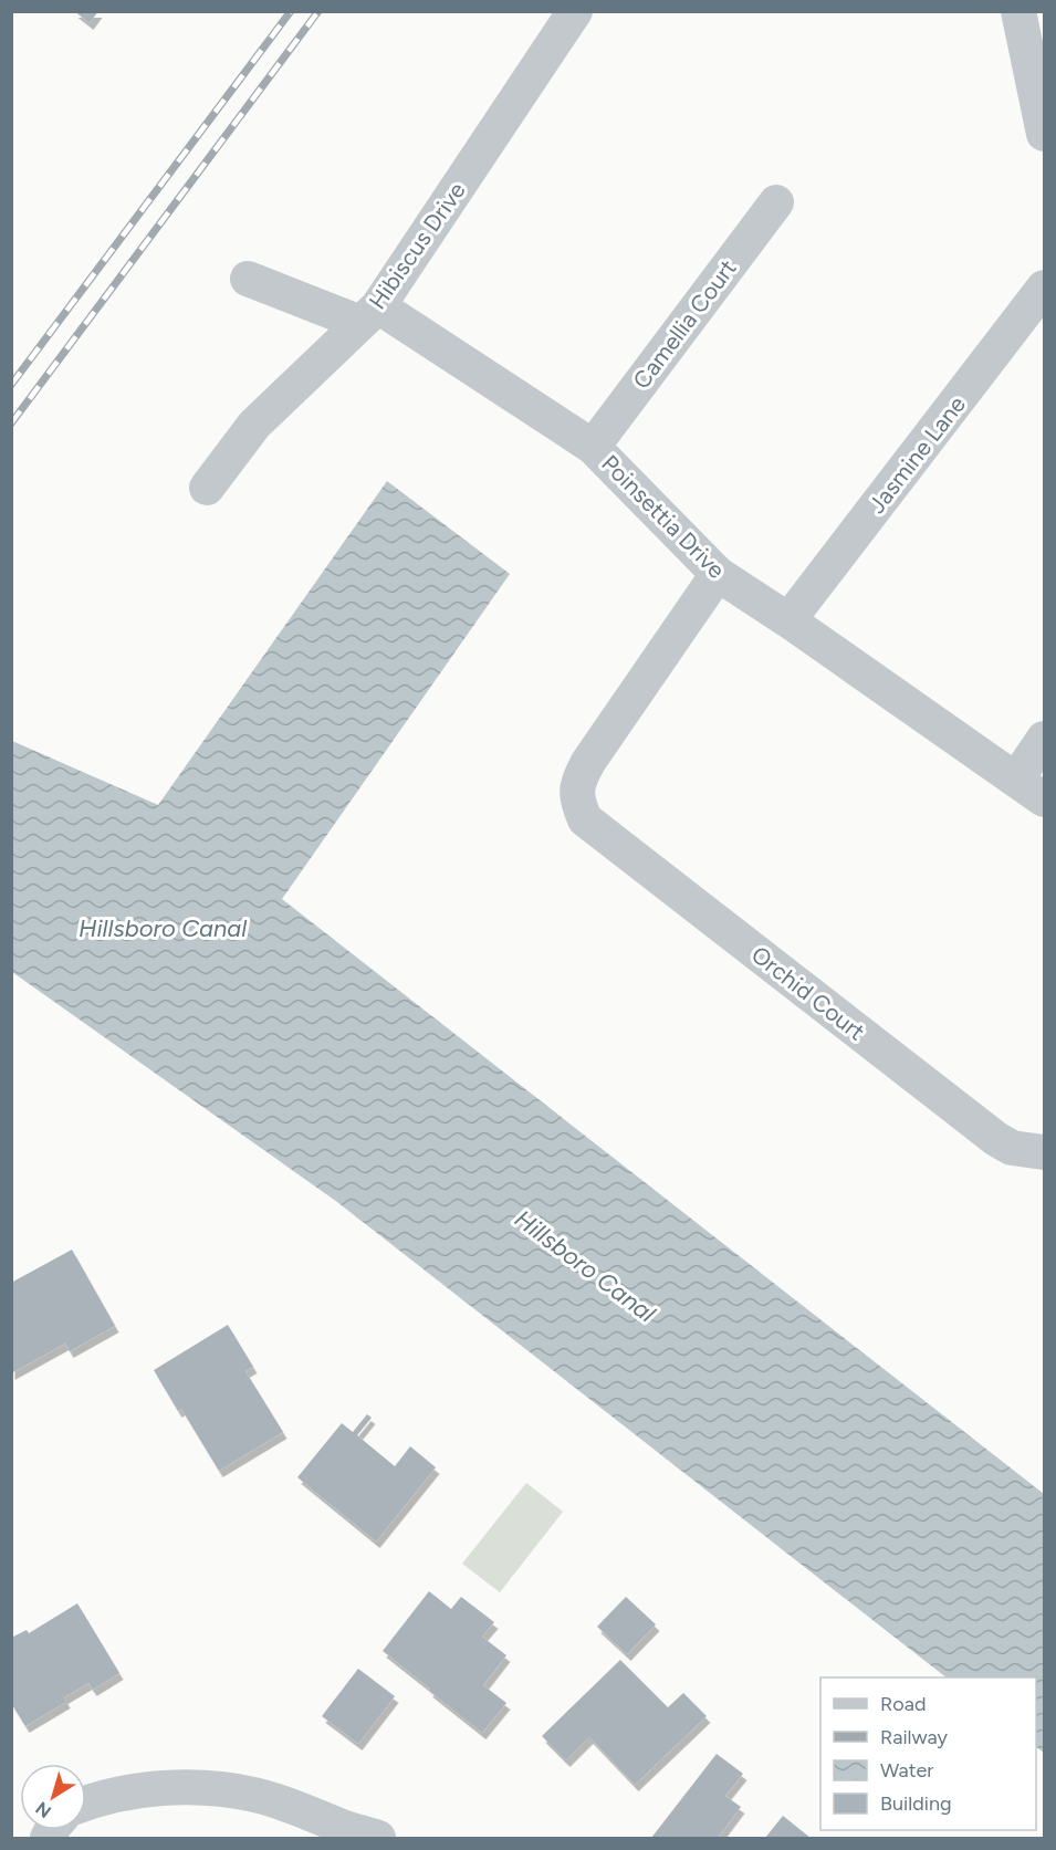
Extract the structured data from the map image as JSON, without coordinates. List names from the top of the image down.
{
  "streets": {
    "street": [
      "Hibiscus Drive",
      "Camellia Court",
      "Jasmine Lane",
      "Poinsettia Drive",
      "Orchid Court"
    ]
  },
  "crossings": [
    ["Hibiscus Drive", "Poinsettia Drive"],
    ["Camellia Court", "Poinsettia Drive"],
    ["Jasmine Lane", "Poinsettia Drive"],
    ["Poinsettia Drive", "Orchid Court"]
  ],
  "water": ["Hillsboro Canal"],
  "legend": [
    "Road",
    "Railway",
    "Water",
    "Building"
  ],
  "north": "bottom left"
}
